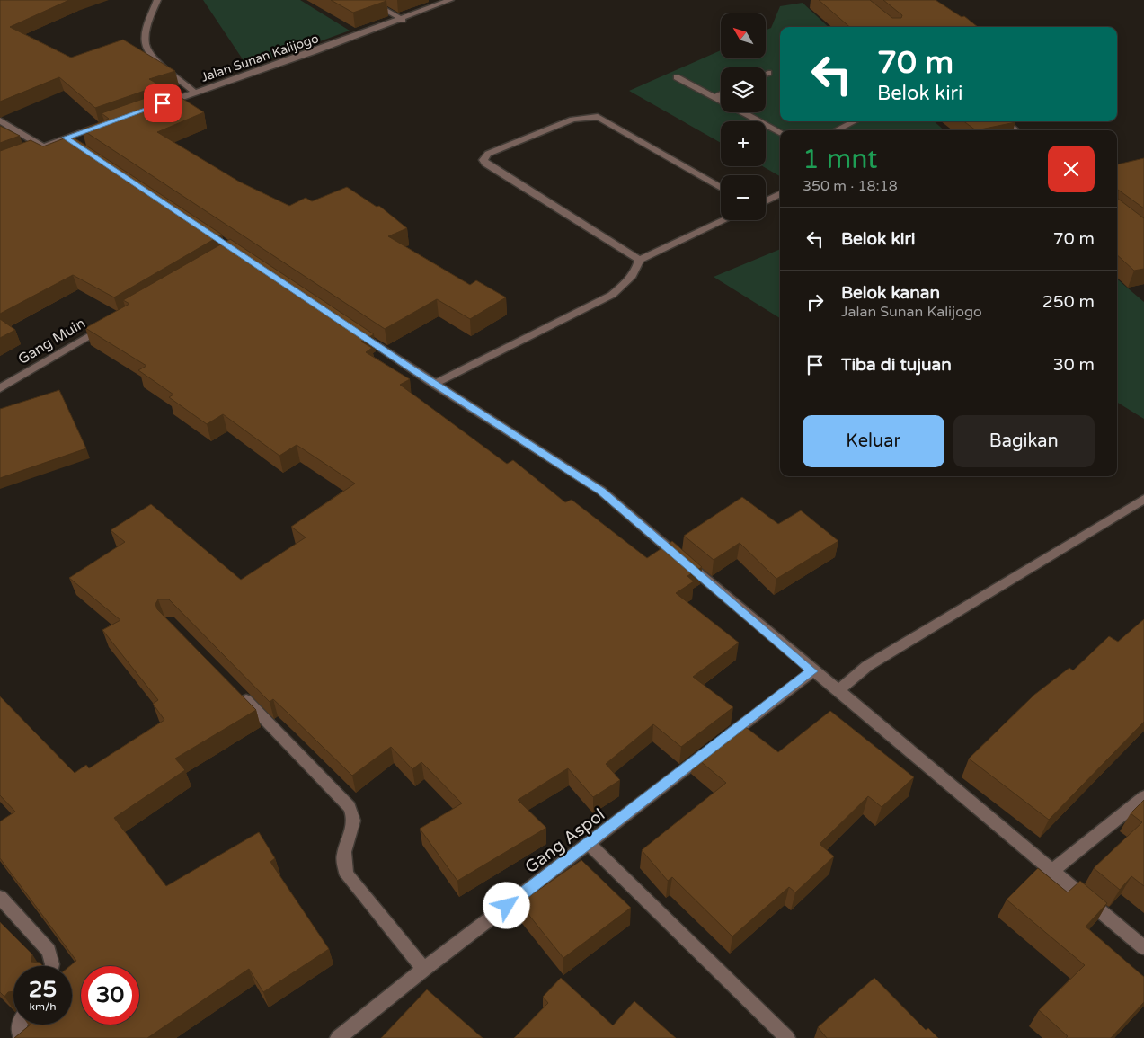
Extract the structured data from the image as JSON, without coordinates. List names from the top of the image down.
{
  "streets": {
    "street": ["Jalan Sunan Kalijogo", "Gang Muin", "Gang Aspol"]
  },
  "north": "top left",
  "page": {
    "map_buttons": ["+", "−"],
    "turn": ["70 m", "Belok kiri"],
    "heading": ["1 mnt", "350 m · 18:18"],
    "list": [
      {
        "name": "Belok kiri",
        "value": "70 m"
      },
      {
        "name": "Belok kanan",
        "note": "Jalan Sunan Kalijogo",
        "value": "250 m"
      },
      {
        "name": "Tiba di tujuan",
        "value": "30 m"
      }
    ],
    "buttons": ["Keluar", "Bagikan"],
    "speed": "25 km/h",
    "limit": "30"
  }
}
